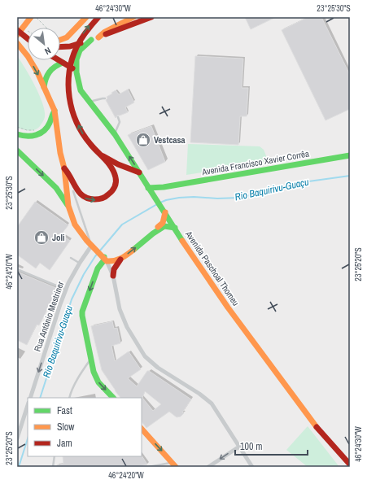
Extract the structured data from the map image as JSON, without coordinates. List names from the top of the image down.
{
  "streets": {
    "main road": ["Avenida Francisco Xavier Corrêa", "Avenida Paschoal Thomeu"],
    "street": ["Rua Antônio Mestriner"]
  },
  "crossings": [
    ["Avenida Francisco Xavier Corrêa", "Avenida Paschoal Thomeu"]
  ],
  "one_way": ["Rua Antônio Mestriner"],
  "water": ["Rio Baquirivu-Guaçu"],
  "places": {
    "shop": ["Vestcasa", "Joli"]
  },
  "legend": ["Fast", "Slow", "Jam"],
  "scale_bar": "100 m",
  "north": "bottom right",
  "coordinates": [
    "46°24'30\"W",
    "23°25'30\"S",
    "23°25'20\"S",
    "46°24'20\"W"
  ]
}
